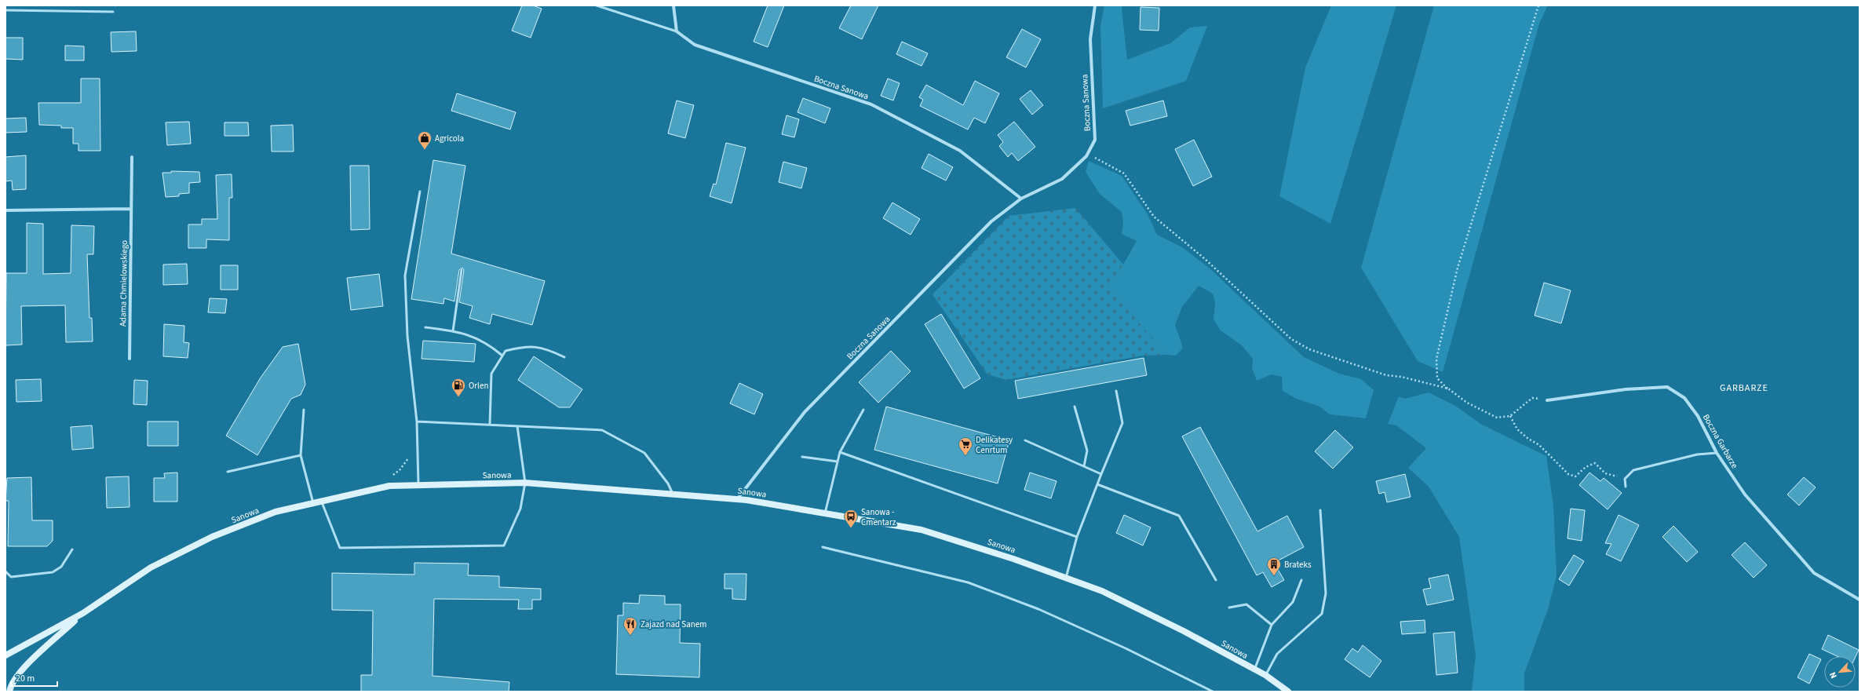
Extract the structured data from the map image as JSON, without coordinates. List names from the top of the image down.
{
  "streets": {
    "main road": ["Sanowa"],
    "street": ["Boczna Sanowa", "Adama Chmielowskiego", "Boczna Garbarze"]
  },
  "crossings": [
    ["Boczna Sanowa", "Sanowa"]
  ],
  "districts": ["GARBARZE"],
  "places": {
    "shop": ["Agricola"],
    "fuel station": ["Orlen"],
    "supermarket": ["Delikatesy Cenrtum"],
    "bus stop": ["Sanowa - Cmentarz"],
    "building": ["Brateks"],
    "restaurant": ["Zajazd nad Sanem"]
  },
  "scale_bar": "20 m",
  "north": "bottom left"
}
